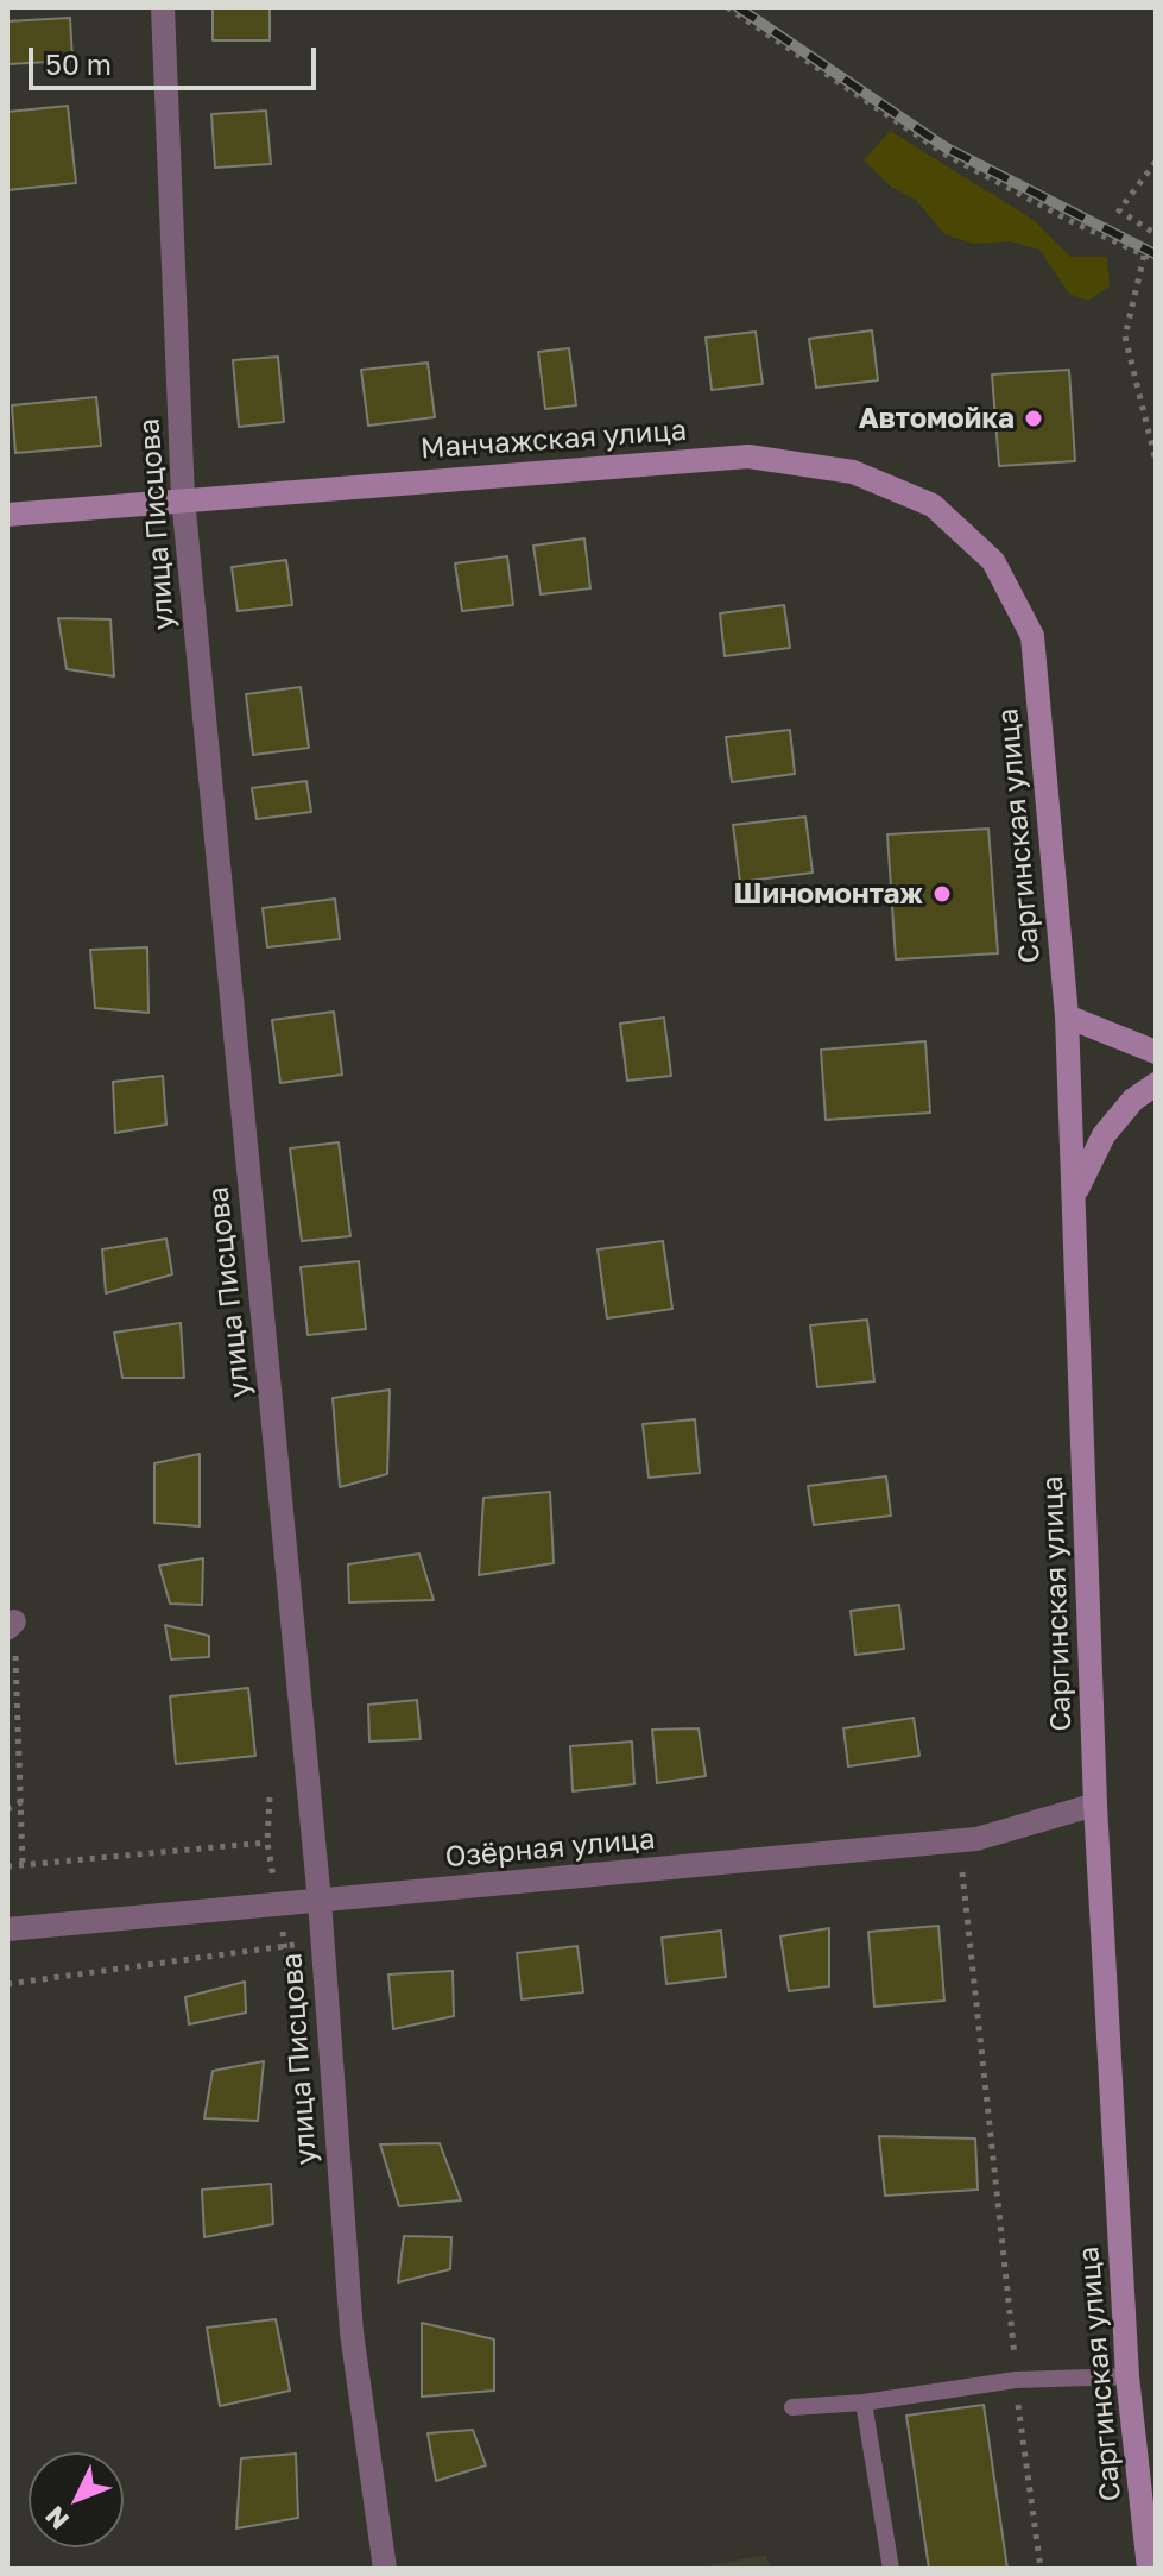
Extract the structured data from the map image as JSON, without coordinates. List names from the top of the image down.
{
  "streets": {
    "street": [
      "Манчажская улица",
      "улица Писцова",
      "Саргинская улица",
      "Озёрная улица"
    ]
  },
  "crossings": [
    ["Манчажская улица", "улица Писцова"],
    ["Манчажская улица", "Саргинская улица"],
    ["улица Писцова", "Озёрная улица"],
    ["Саргинская улица", "Озёрная улица"]
  ],
  "places": ["Автомойка", "Шиномонтаж"],
  "scale_bar": "50 m",
  "north": "bottom left"
}
